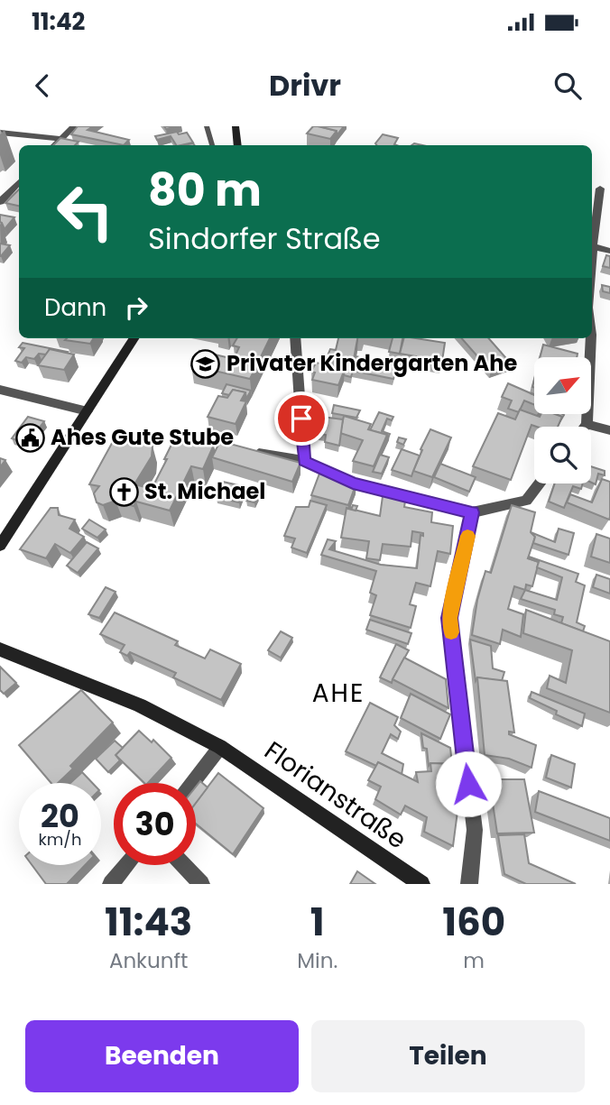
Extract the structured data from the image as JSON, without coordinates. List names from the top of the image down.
{
  "streets": {
    "street": ["Florianstraße"]
  },
  "districts": ["AHE"],
  "places": {
    "school or university": ["Privater Kindergarten Ahe"],
    "public building": ["Ahes Gute Stube"],
    "church": ["St. Michael"]
  },
  "north": "top right",
  "page": {
    "status": "11:42",
    "header": "Drivr",
    "turn": ["80 m", "Sindorfer Straße"],
    "then": "Dann",
    "speed": "20 km/h",
    "limit": "30",
    "eta": [
      "11:43",
      "Ankunft",
      "1",
      "Min.",
      "160",
      "m"
    ],
    "buttons": ["Beenden", "Teilen"]
  }
}
